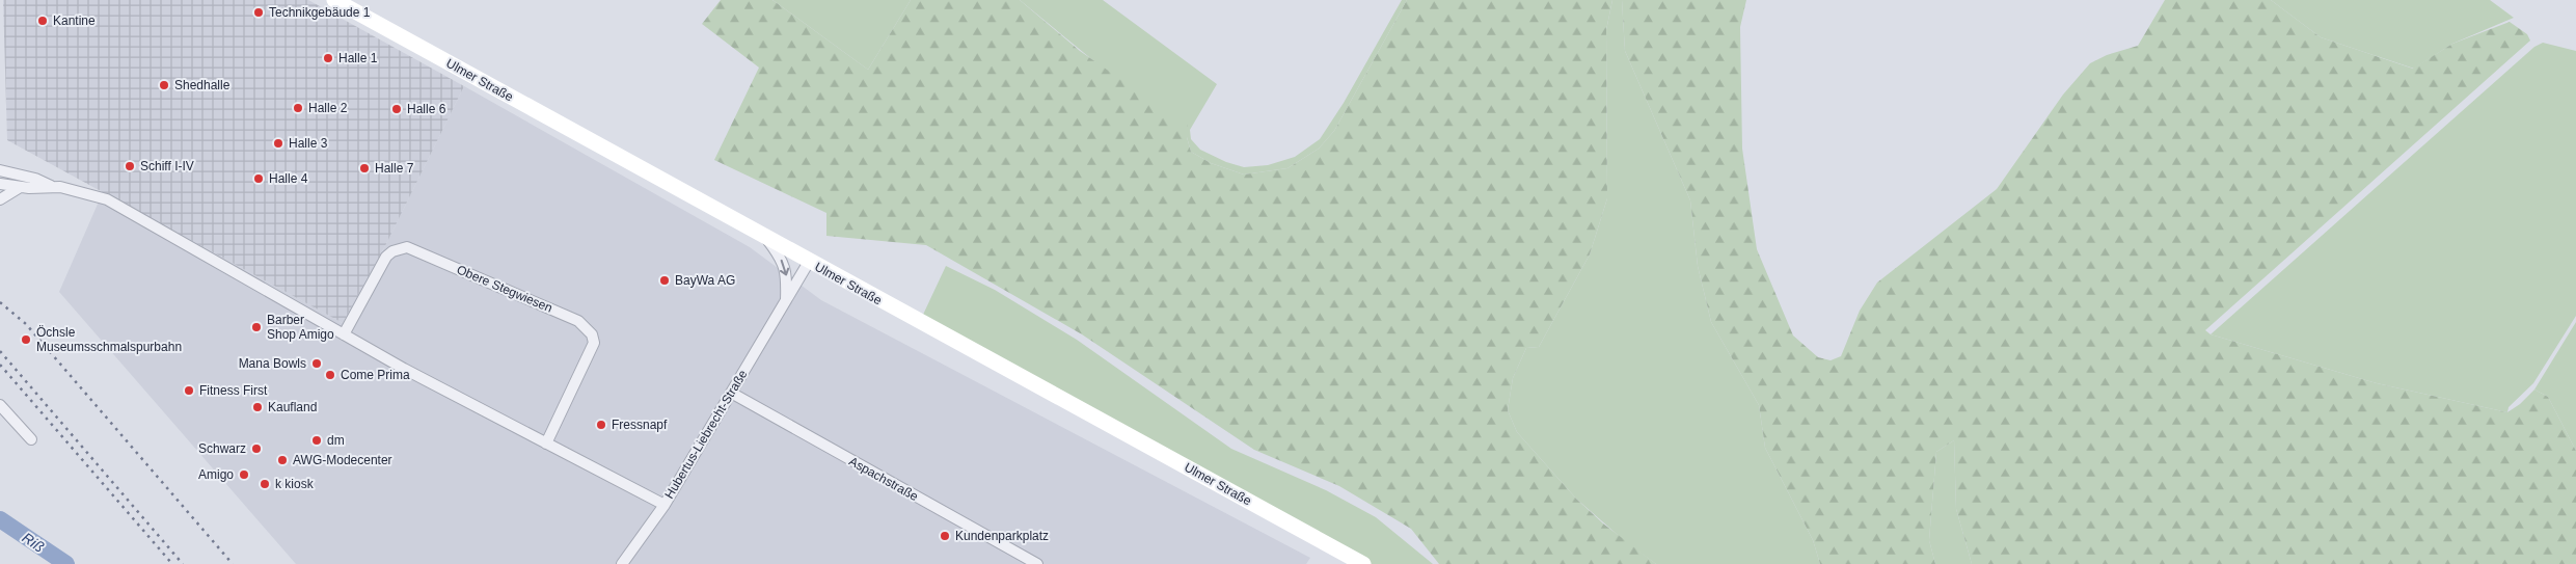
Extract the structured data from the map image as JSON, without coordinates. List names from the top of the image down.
{
  "streets": {
    "main road": ["Ulmer Straße"],
    "street": ["Obere Stegwiesen", "Hubertus-Liebrecht-Straße", "Aspachstraße"]
  },
  "crossings": [
    ["Ulmer Straße", "Hubertus-Liebrecht-Straße"],
    ["Hubertus-Liebrecht-Straße", "Aspachstraße"]
  ],
  "water": ["Riß"],
  "places": [
    "Technikgebäude 1",
    "Kantine",
    "Halle 1",
    "Shedhalle",
    "Halle 2",
    "Halle 6",
    "Halle 3",
    "Schiff I-IV",
    "Halle 7",
    "Halle 4",
    "BayWa AG",
    "Barber Shop Amigo",
    "Öchsle Museumsschmalspurbahn",
    "Mana Bowls",
    "Come Prima",
    "Fitness First",
    "Kaufland",
    "Fressnapf",
    "dm",
    "Schwarz",
    "AWG-Modecenter",
    "Amigo",
    "k kiosk",
    "Kundenparkplatz"
  ]
}
